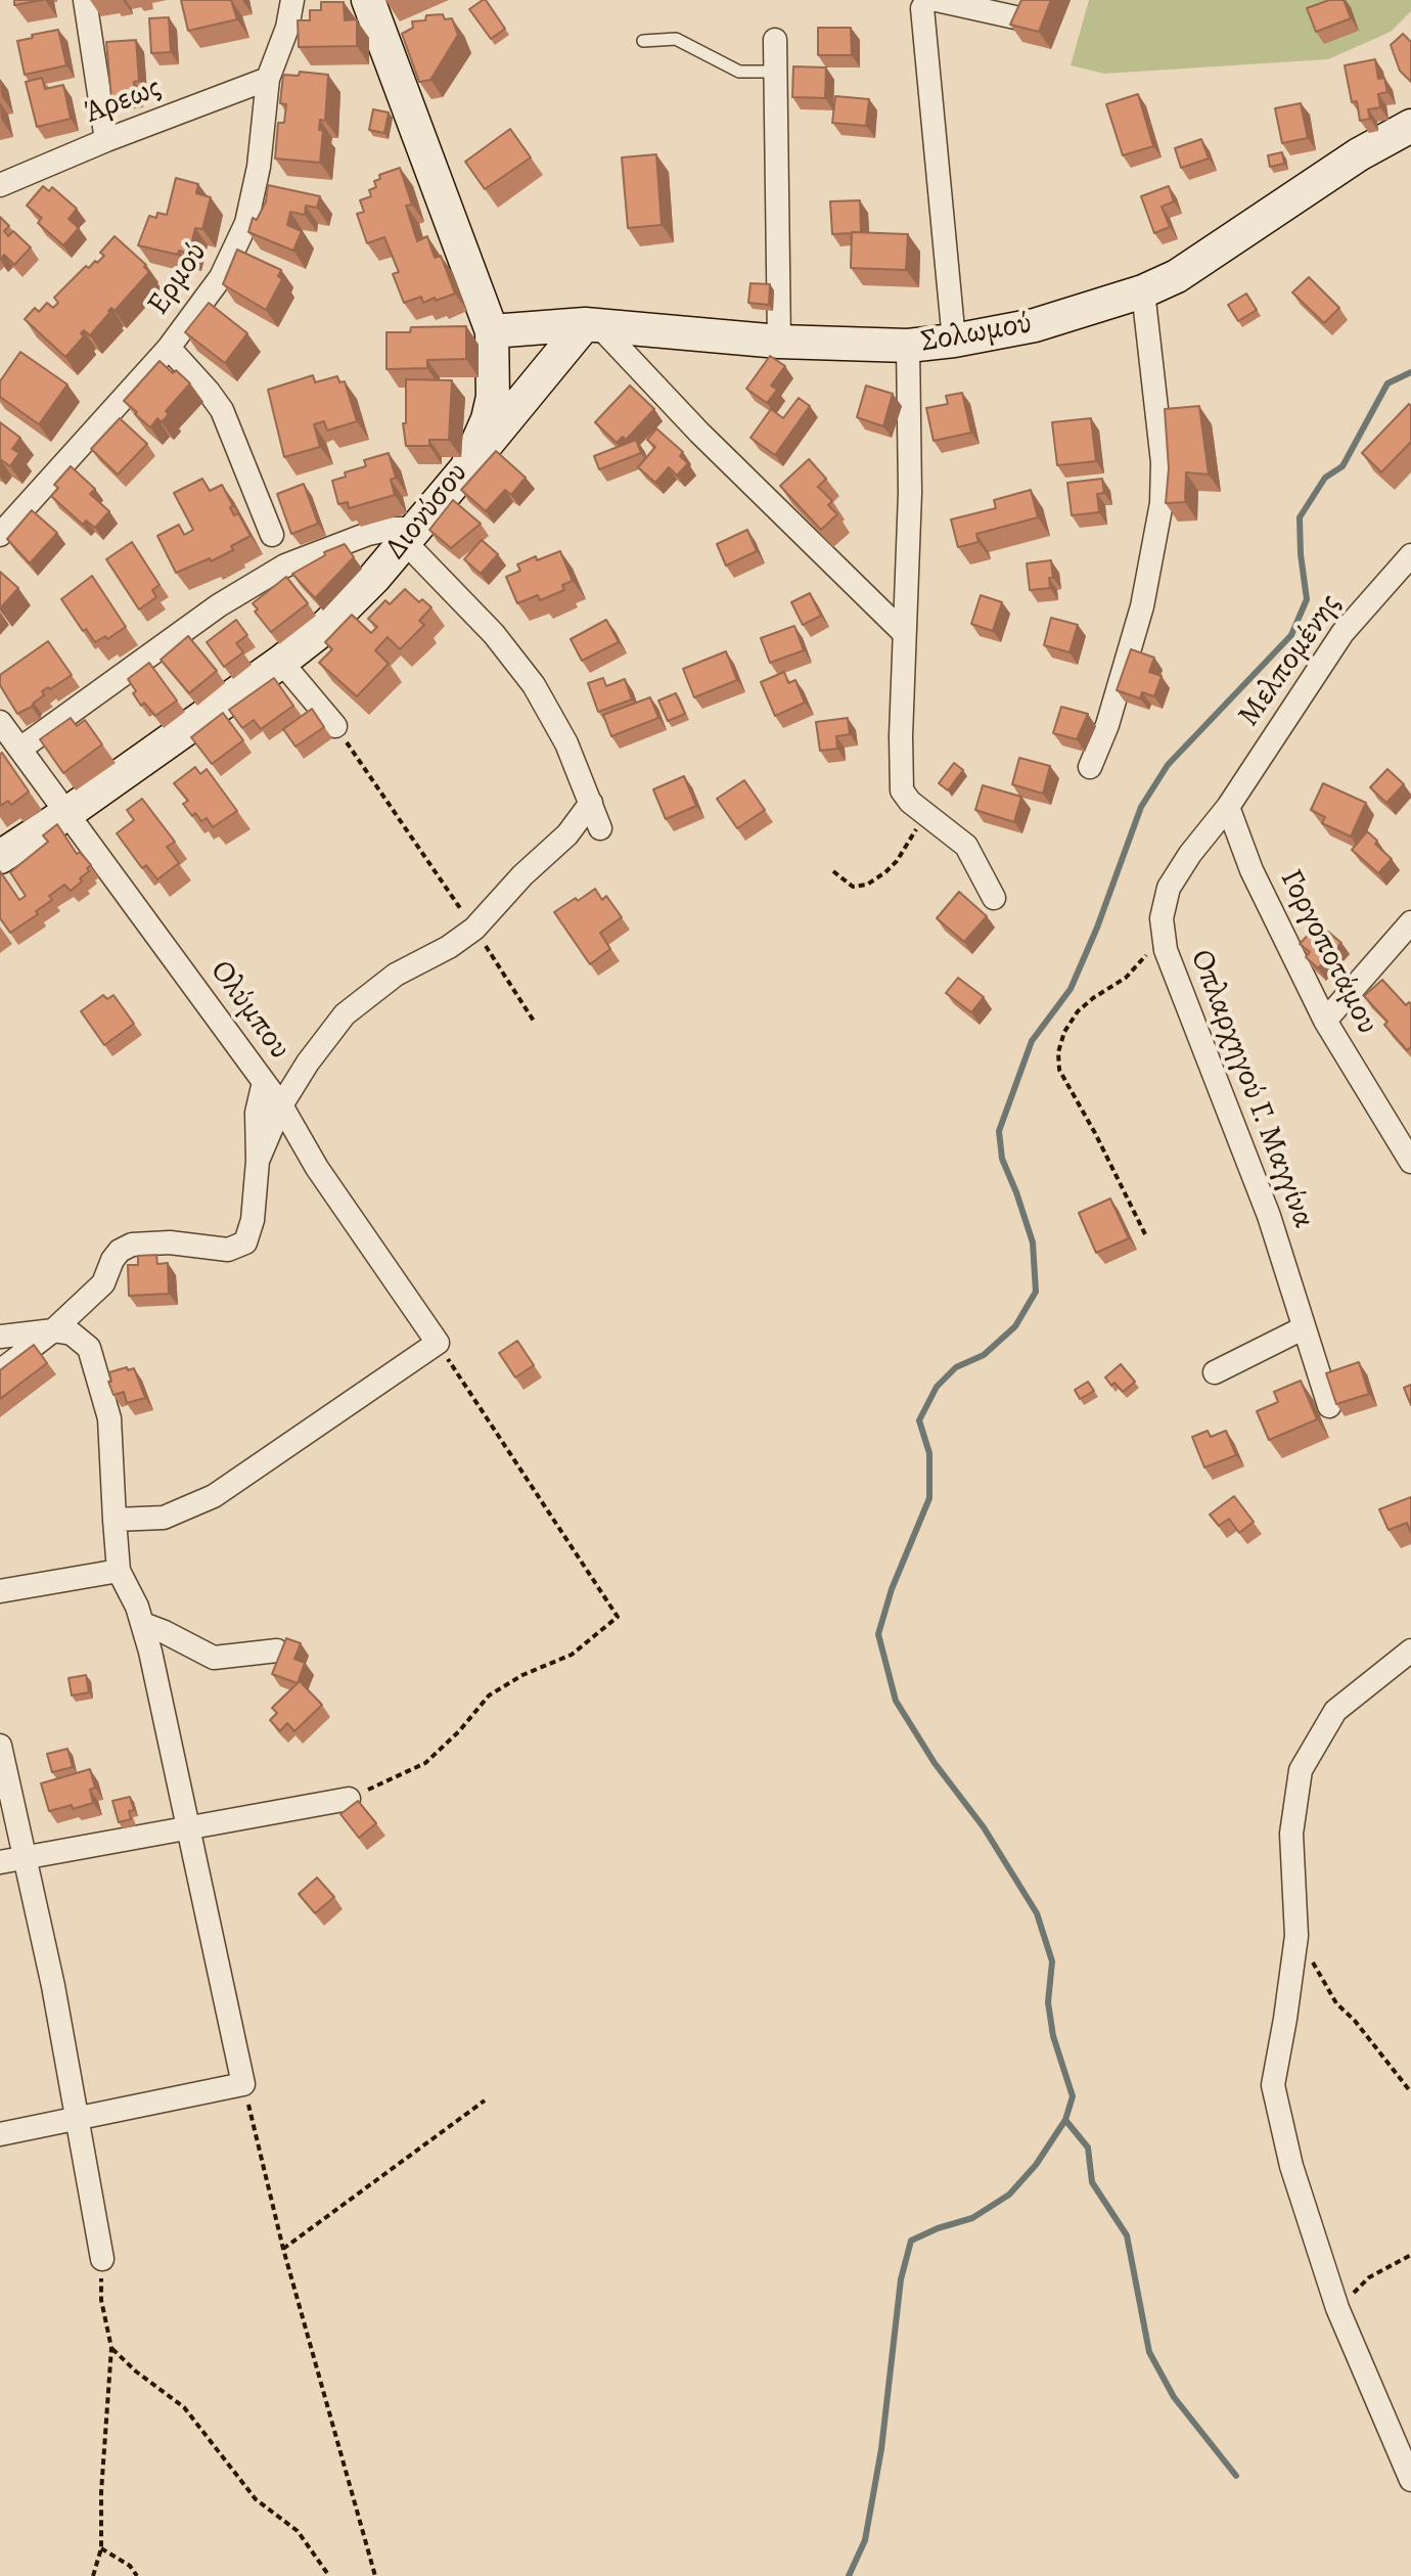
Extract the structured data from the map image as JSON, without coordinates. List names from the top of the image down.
{
  "streets": {
    "street": [
      "Άρεως",
      "Ερμού",
      "Σολωμού",
      "Διονύσου",
      "Μελπομένης",
      "Γοργοποτάμου",
      "Ολύμπου",
      "Οπλαρχηγού Γ. Μαγγίνα"
    ]
  },
  "crossings": [
    ["Άρεως", "Ερμού"],
    ["Σολωμού", "Διονύσου"],
    ["Διονύσου", "Ολύμπου"],
    ["Μελπομένης", "Γοργοποτάμου"],
    ["Μελπομένης", "Οπλαρχηγού Γ. Μαγγίνα"],
    ["Γοργοποτάμου", "Οπλαρχηγού Γ. Μαγγίνα"]
  ]
}
